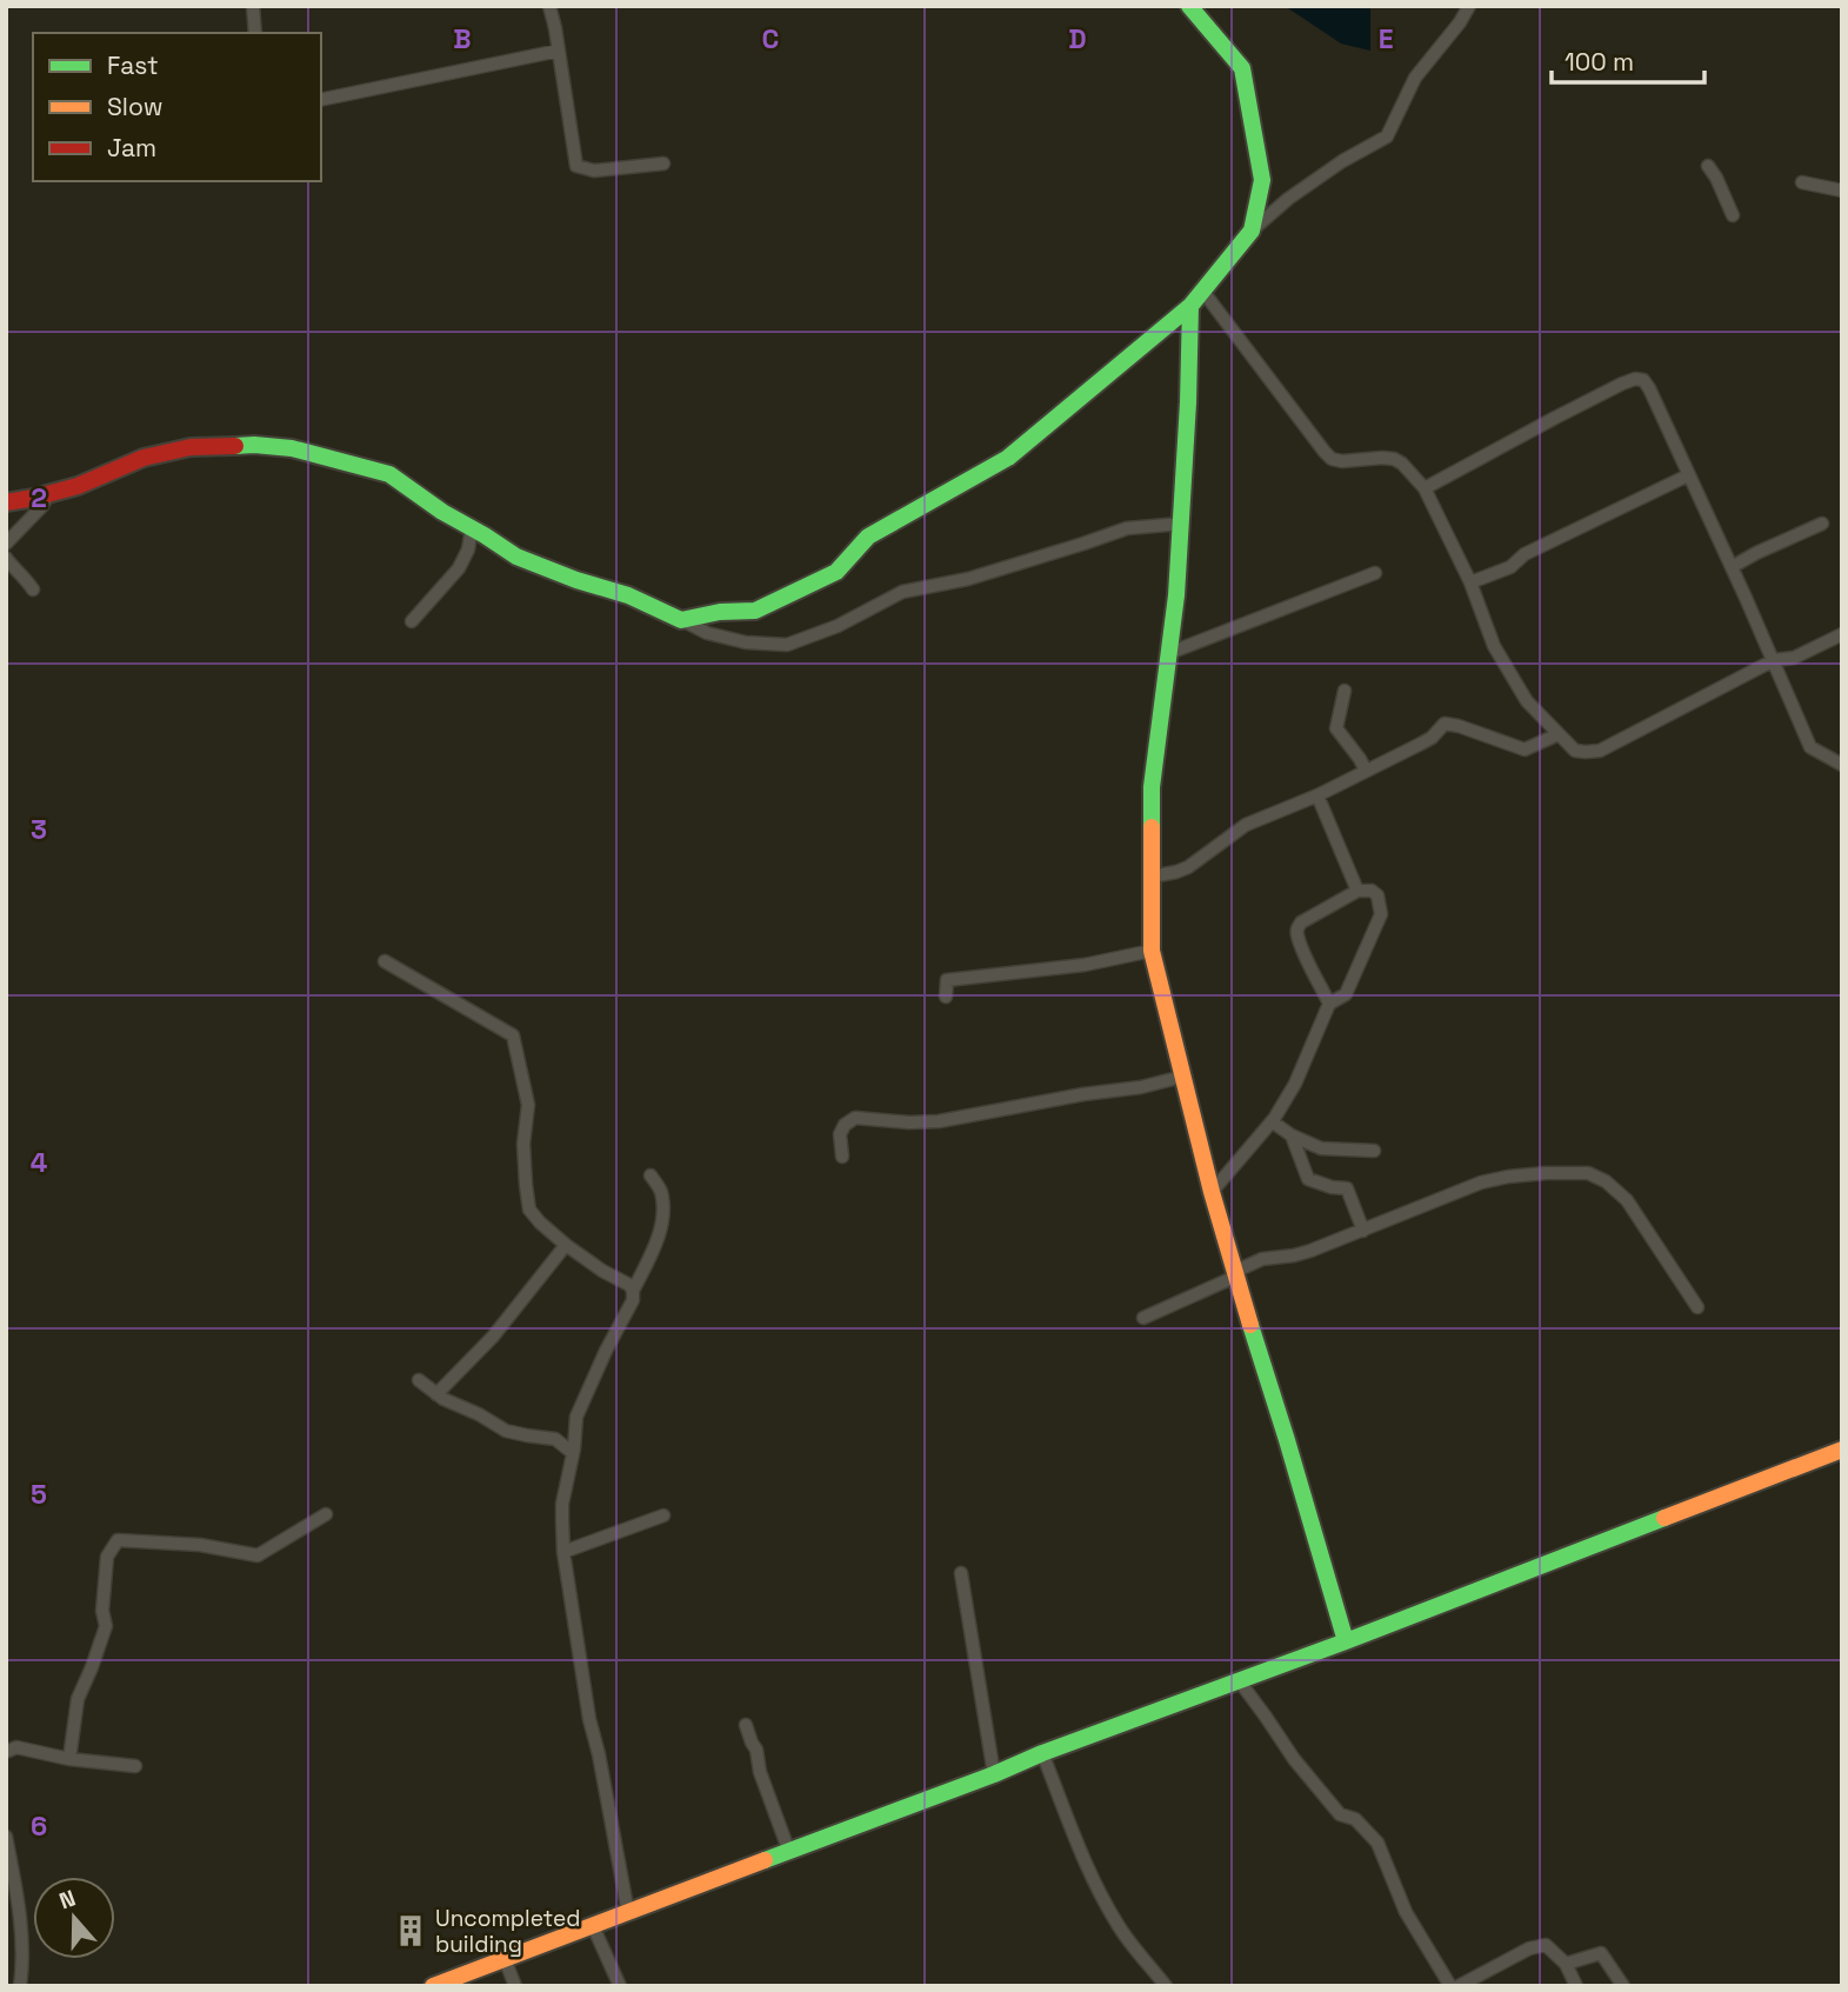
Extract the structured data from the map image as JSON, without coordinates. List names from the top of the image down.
{
  "places": {
    "building": ["Uncompleted building"]
  },
  "legend": ["Fast", "Slow", "Jam"],
  "scale_bar": "100 m",
  "north": "top",
  "grid": {
    "columns": [
      "B",
      "C",
      "D",
      "E"
    ],
    "rows": [
      "2",
      "3",
      "4",
      "5",
      "6"
    ]
  }
}
